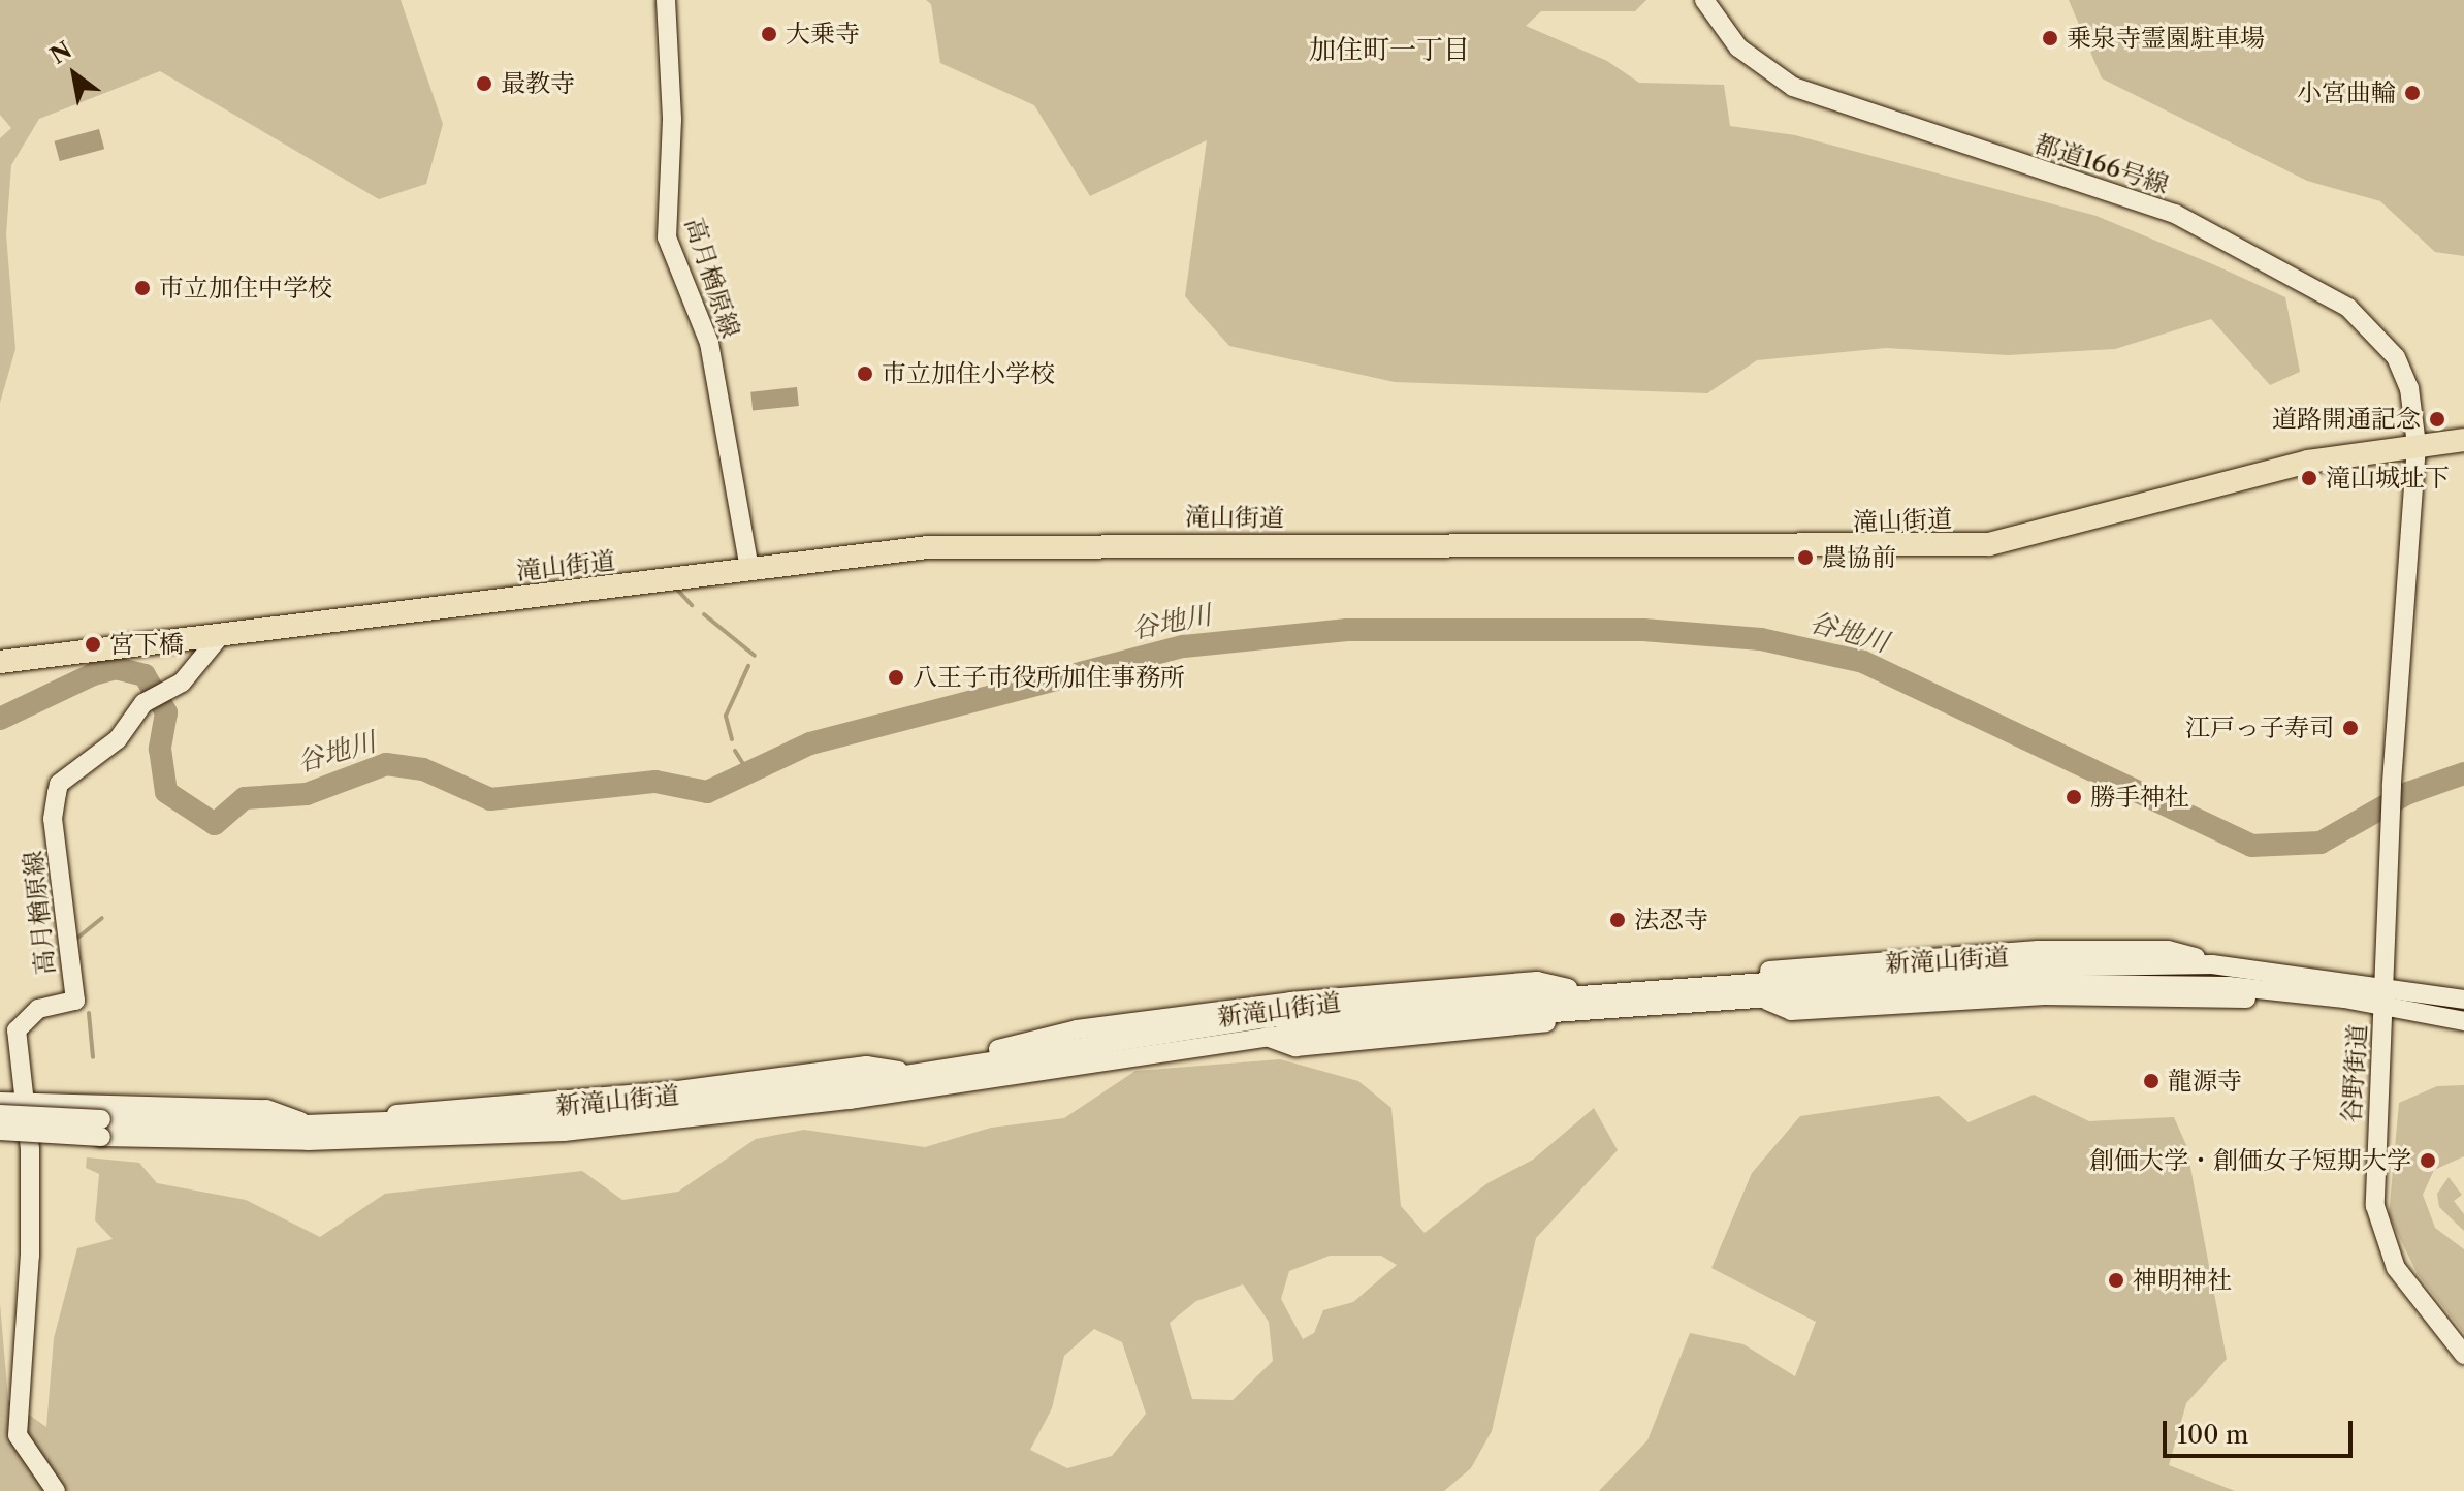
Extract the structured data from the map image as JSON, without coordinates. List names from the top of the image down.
{
  "streets": {
    "highway": ["滝山街道"],
    "main road": [
      "都道166号線",
      "高月楢原線",
      "新滝山街道",
      "谷野街道"
    ]
  },
  "crossings": [
    ["都道166号線", "滝山街道"],
    ["都道166号線", "谷野街道"],
    ["高月楢原線", "滝山街道"],
    ["滝山街道", "谷野街道"],
    ["新滝山街道", "谷野街道"]
  ],
  "districts": ["加住町一丁目"],
  "water": ["谷地川"],
  "places": [
    "大乗寺",
    "乗泉寺霊園駐車場",
    "最教寺",
    "小宮曲輪",
    "市立加住中学校",
    "市立加住小学校",
    "道路開通記念",
    "滝山城址下",
    "農協前",
    "宮下橋",
    "八王子市役所加住事務所",
    "江戸っ子寿司",
    "勝手神社",
    "法忍寺",
    "龍源寺",
    "創価大学・創価女子短期大学",
    "神明神社"
  ],
  "scale_bar": "100 m",
  "north": "top left"
}
